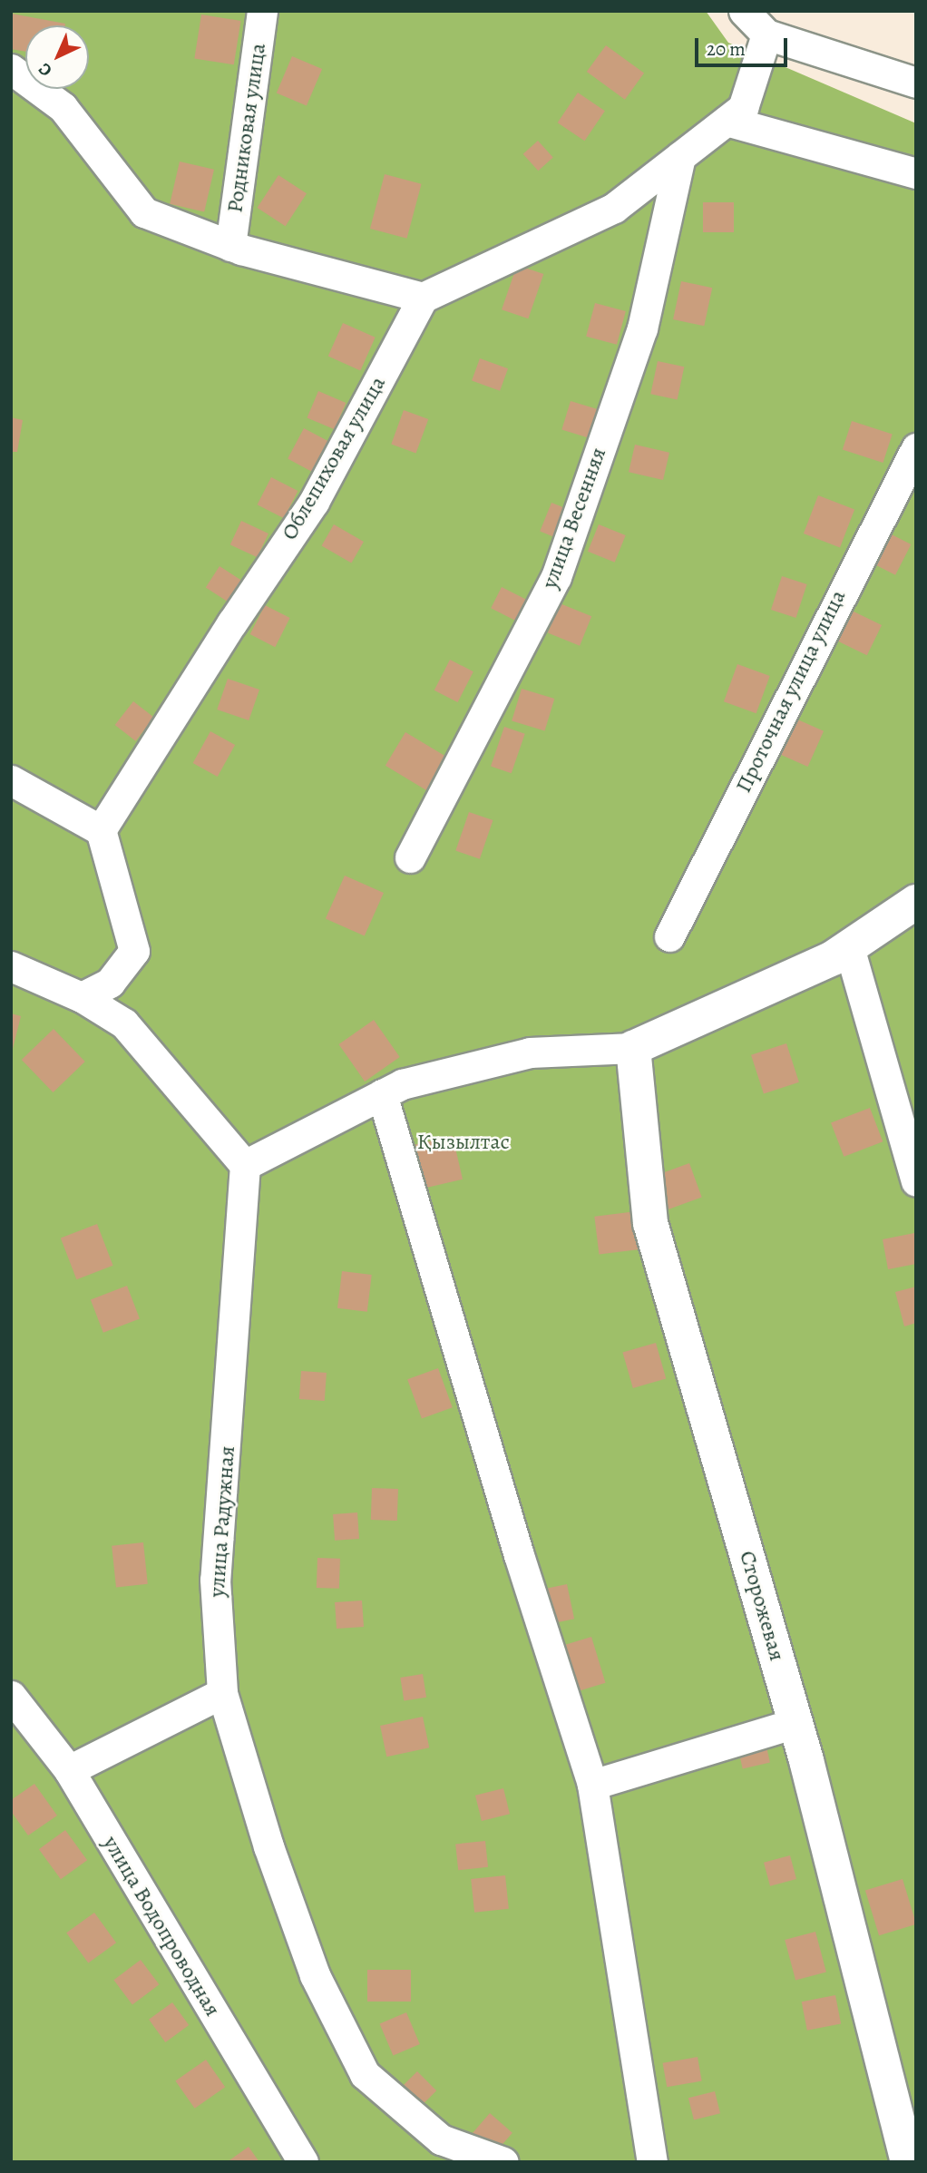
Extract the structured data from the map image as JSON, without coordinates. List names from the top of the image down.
{
  "streets": {
    "street": [
      "Родниковая улица",
      "Облепиховая улица",
      "улица Весенняя",
      "Проточная улица улица",
      "улица Радужная",
      "Сторожевая",
      "улица Водопроводная"
    ]
  },
  "parks": ["Қызылтас"],
  "scale_bar": "20 m",
  "north": "bottom left"
}
